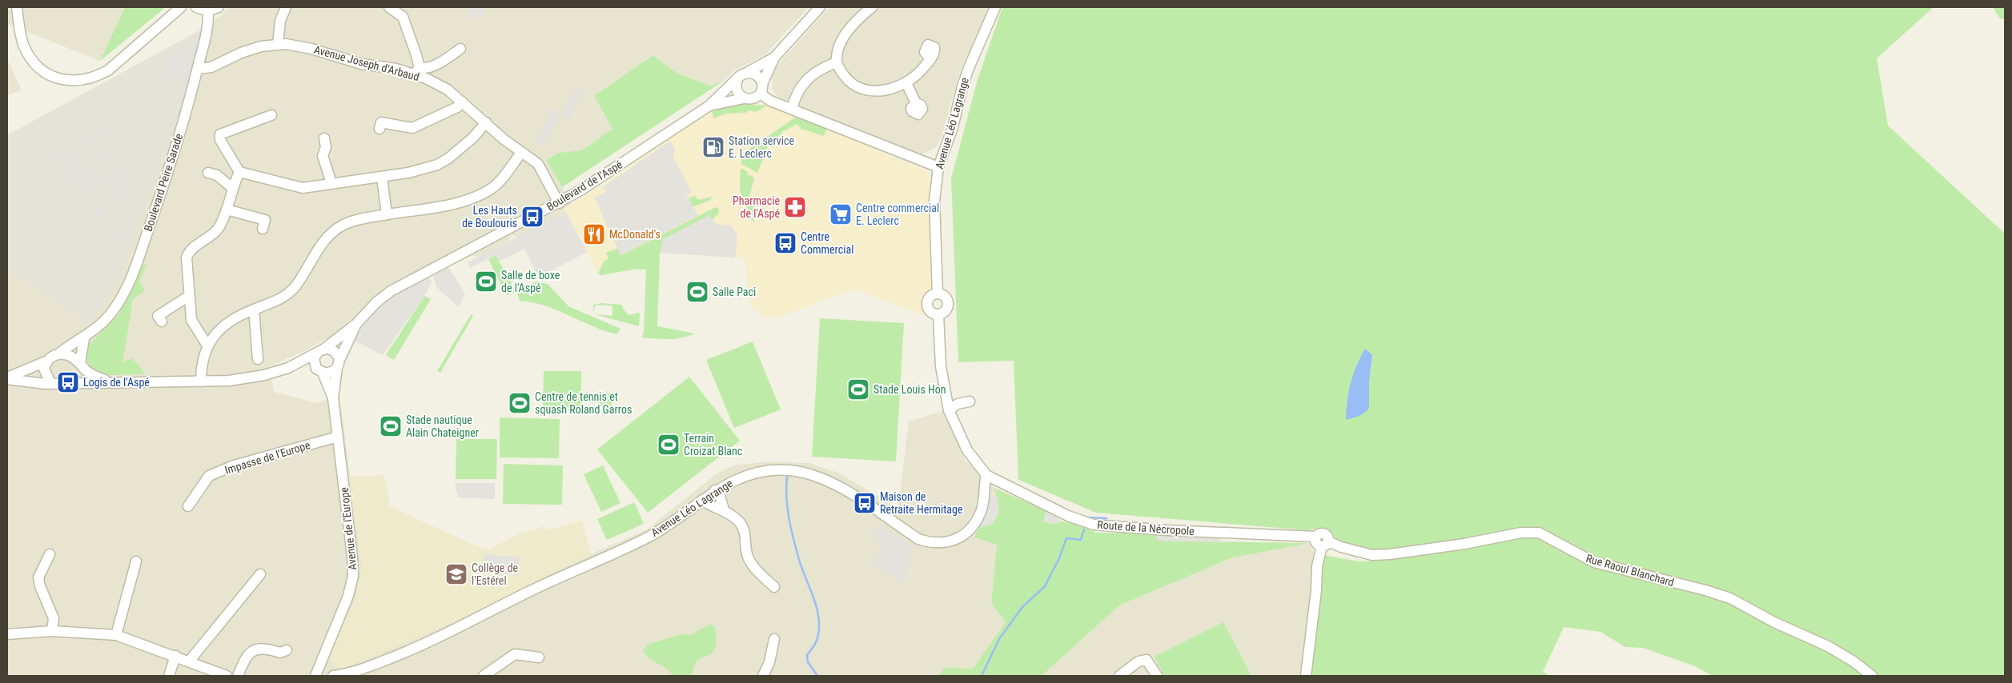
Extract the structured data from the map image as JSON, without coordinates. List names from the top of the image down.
{
  "streets": {
    "street": [
      "Avenue Joseph d'Arbaud",
      "Avenue Léo Lagrange",
      "Boulevard Peire Sarade",
      "Boulevard de l'Aspé",
      "Impasse de l'Europe",
      "Route de la Nécropole",
      "Avenue de l'Europe",
      "Rue Raoul Blanchard"
    ]
  },
  "crossings": [
    ["Avenue Joseph d'Arbaud", "Boulevard Peire Sarade"],
    ["Avenue Joseph d'Arbaud", "Boulevard de l'Aspé"],
    ["Avenue Léo Lagrange", "Route de la Nécropole"],
    ["Boulevard Peire Sarade", "Boulevard de l'Aspé"],
    ["Boulevard de l'Aspé", "Avenue de l'Europe"],
    ["Impasse de l'Europe", "Avenue de l'Europe"],
    ["Route de la Nécropole", "Rue Raoul Blanchard"]
  ],
  "places": {
    "fuel station": ["Station service E. Leclerc"],
    "pharmacy": ["Pharmacie de l'Aspé"],
    "supermarket": ["Centre commercial E. Leclerc"],
    "bus stop": [
      "Les Hauts de Boulouris",
      "Centre Commercial",
      "Logis de l'Aspé",
      "Maison de Retraite Hermitage"
    ],
    "restaurant": ["McDonald's"],
    "sports": [
      "Salle de boxe de l'Aspé",
      "Salle Paci",
      "Stade Louis Hon",
      "Centre de tennis et squash Roland Garros",
      "Stade nautique Alain Chateigner",
      "Terrain Croizat Blanc"
    ],
    "school or university": ["Collège de l'Estérel"]
  }
}
